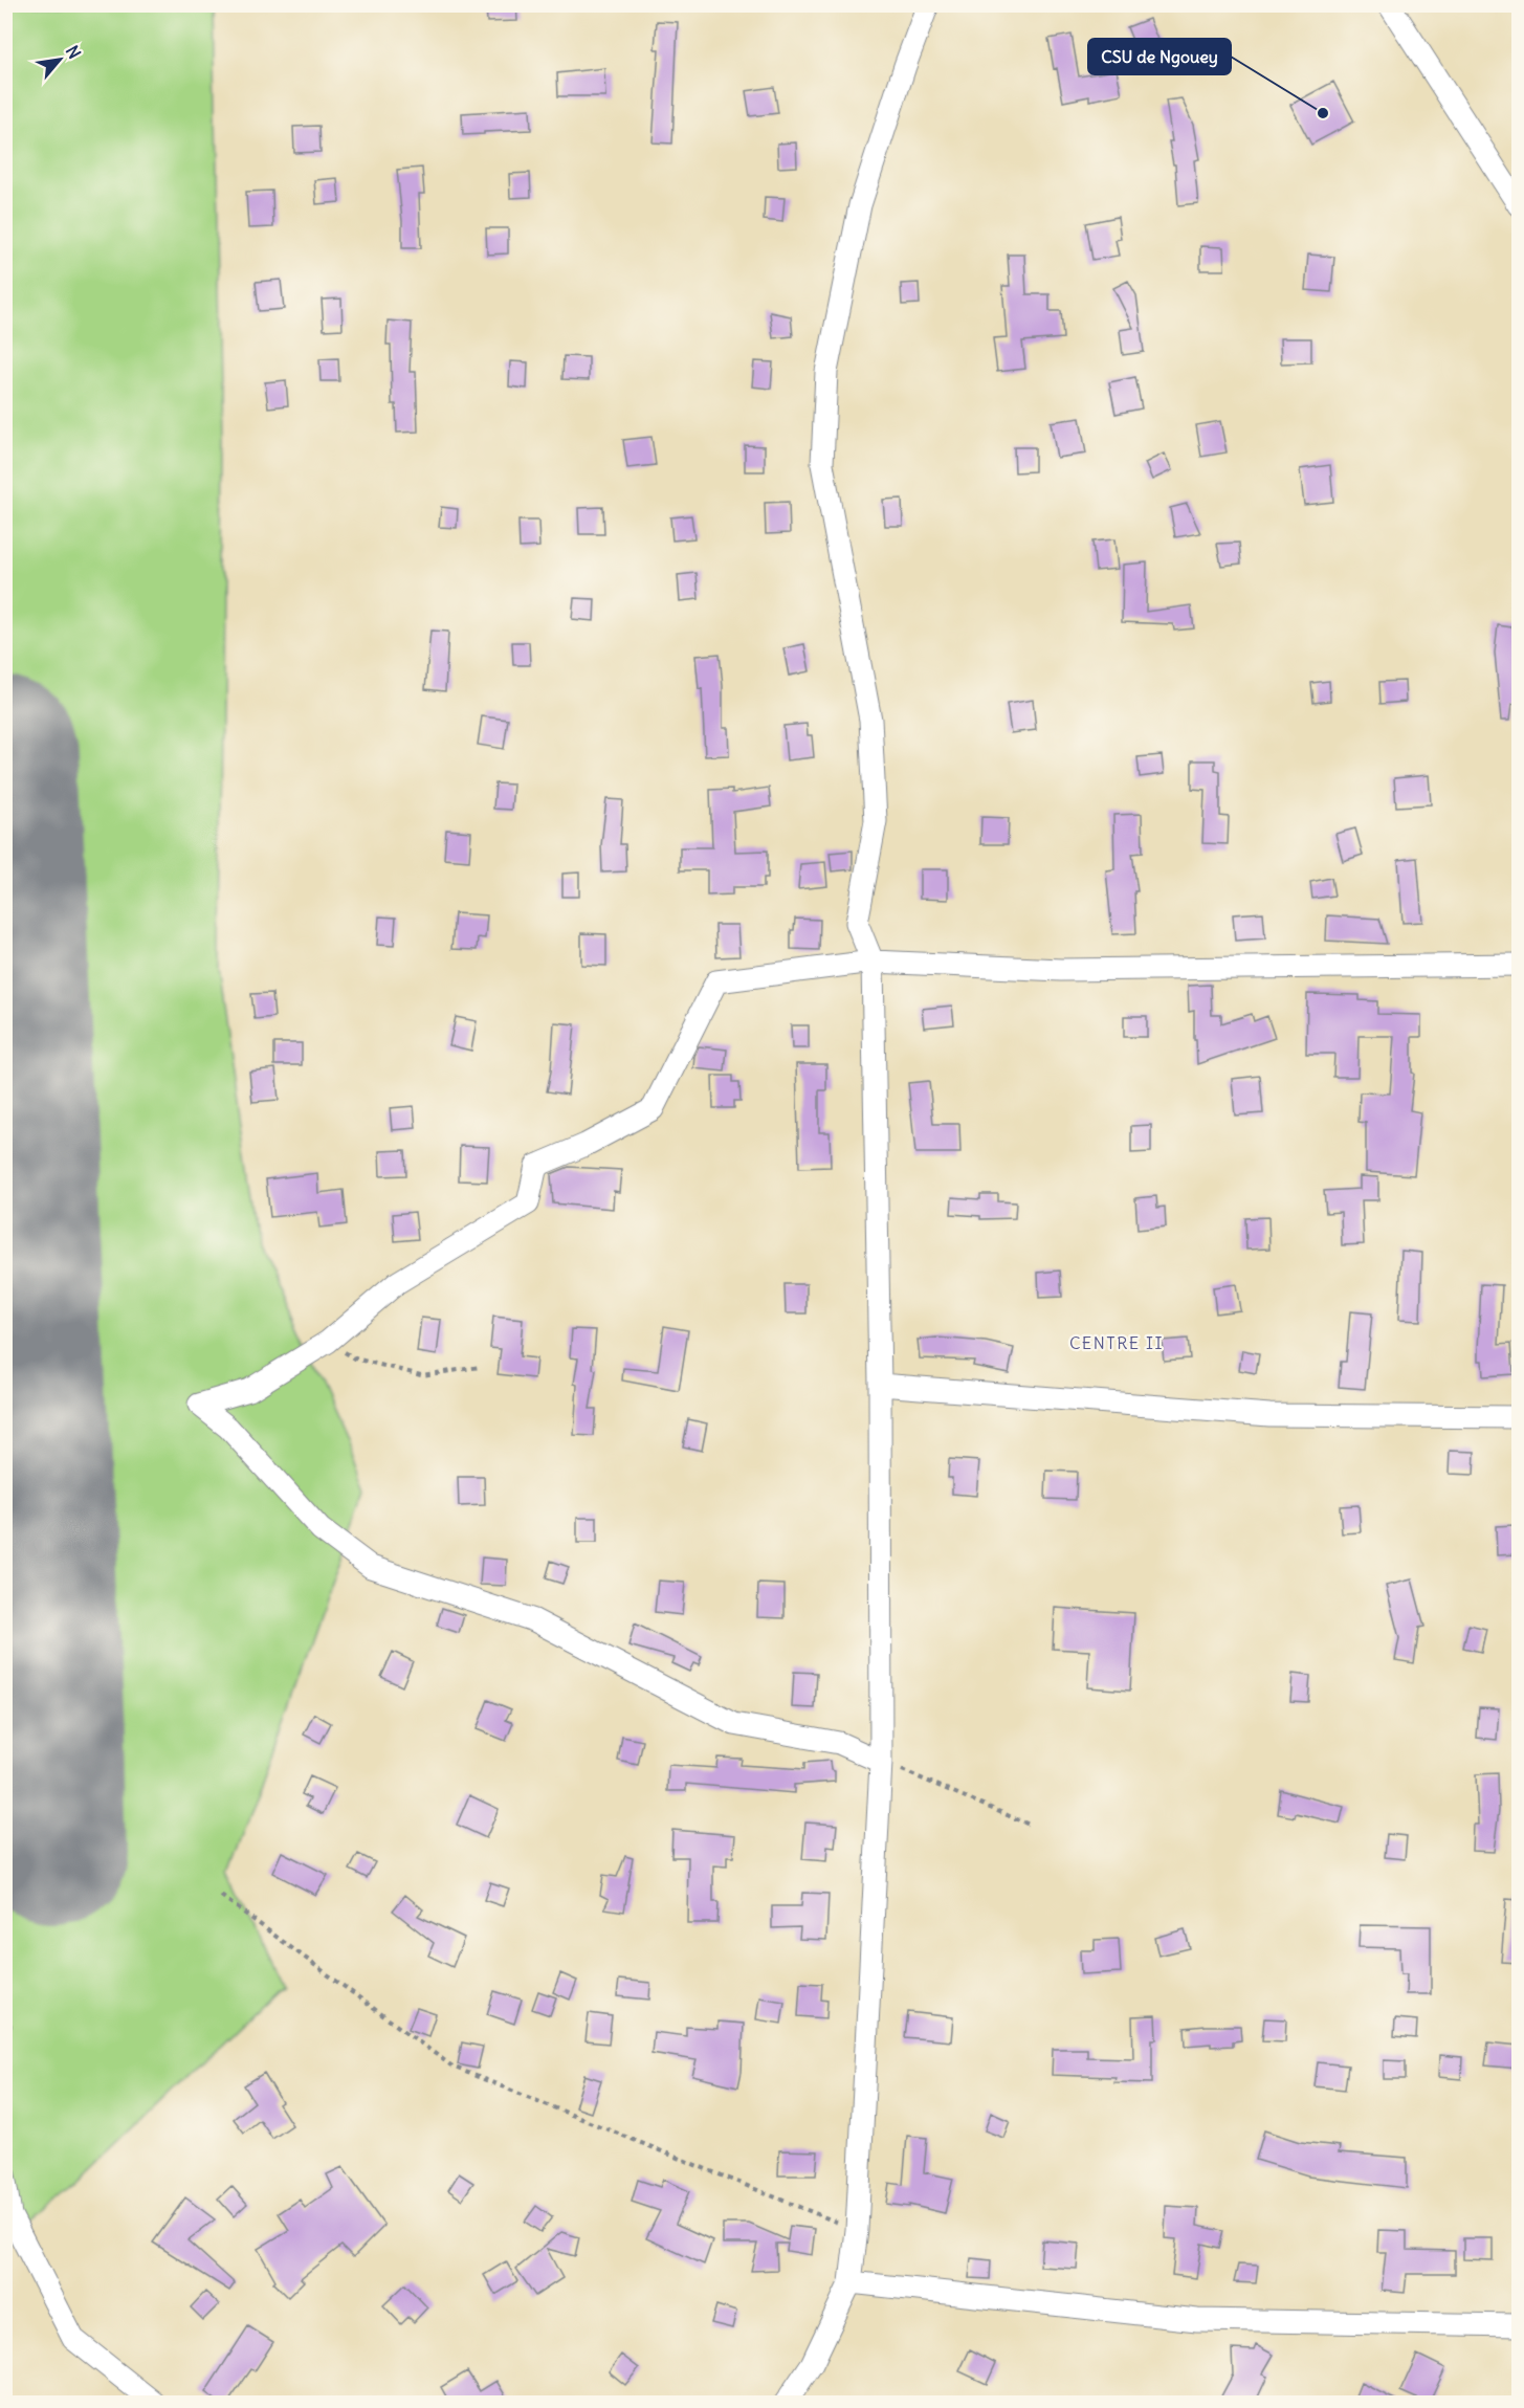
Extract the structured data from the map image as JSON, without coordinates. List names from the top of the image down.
{
  "districts": ["CENTRE II"],
  "places": ["CSU de Ngouey"],
  "north": "top right"
}
